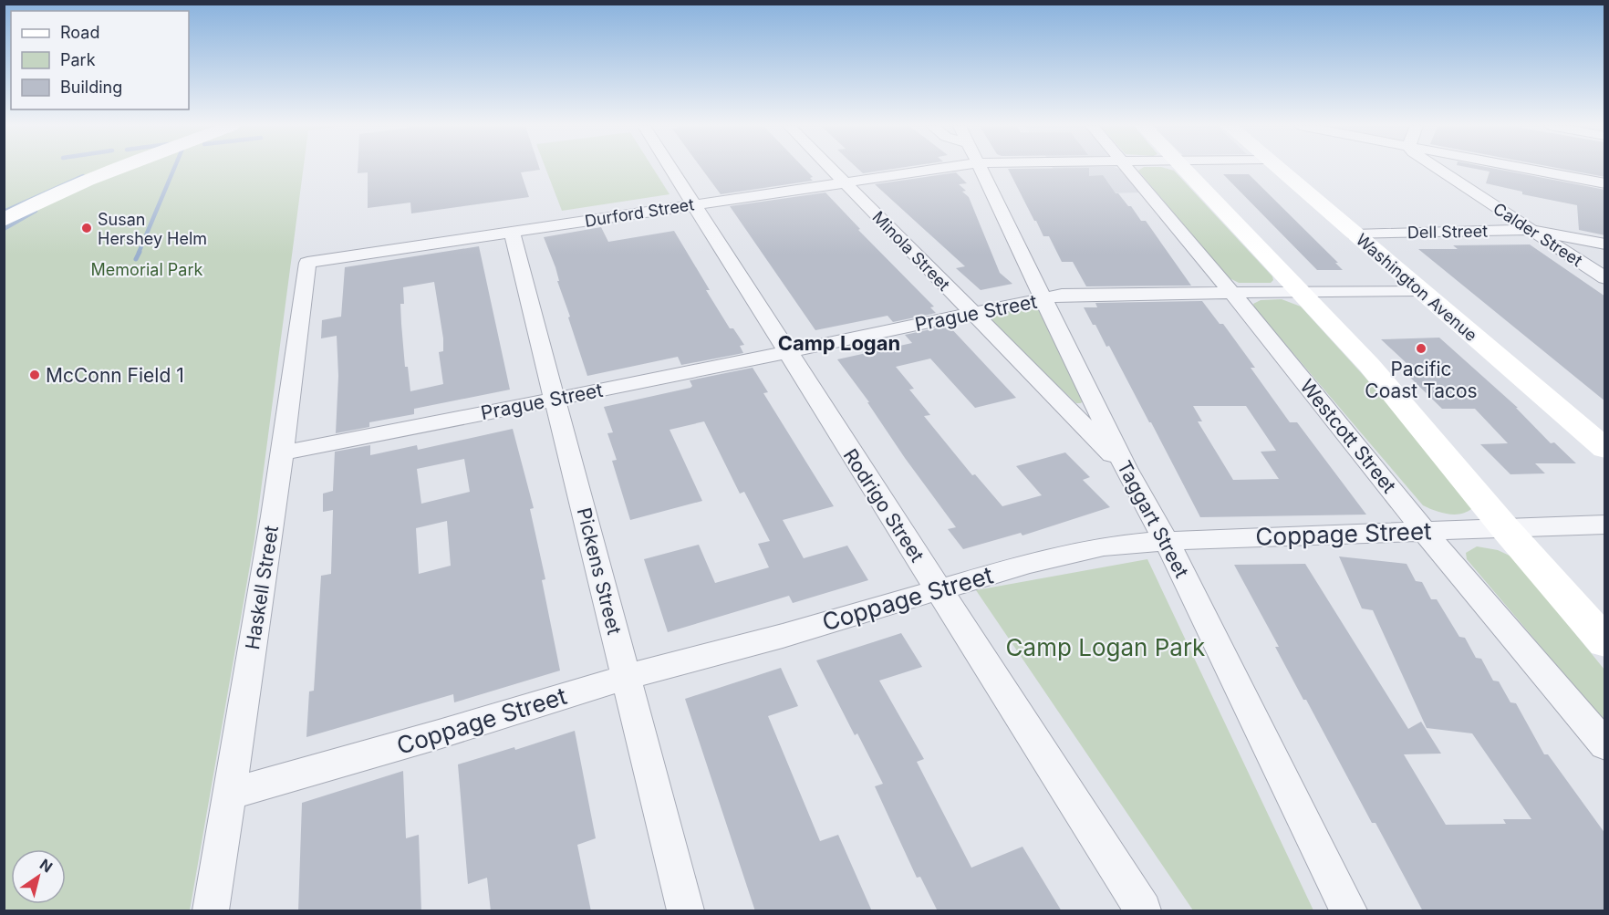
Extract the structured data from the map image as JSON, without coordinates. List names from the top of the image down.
{
  "streets": {
    "main road": ["Washington Avenue"],
    "street": [
      "Durford Street",
      "Dell Street",
      "Calder Street",
      "Minola Street",
      "Prague Street",
      "Westcott Street",
      "Rodrigo Street",
      "Taggart Street",
      "Coppage Street",
      "Pickens Street",
      "Haskell Street"
    ]
  },
  "crossings": [
    ["Durford Street", "Minola Street"],
    ["Durford Street", "Rodrigo Street"],
    ["Durford Street", "Pickens Street"],
    ["Durford Street", "Haskell Street"],
    ["Dell Street", "Calder Street"],
    ["Dell Street", "Washington Avenue"],
    ["Minola Street", "Prague Street"],
    ["Minola Street", "Taggart Street"],
    ["Washington Avenue", "Prague Street"],
    ["Prague Street", "Westcott Street"],
    ["Prague Street", "Rodrigo Street"],
    ["Prague Street", "Taggart Street"],
    ["Prague Street", "Pickens Street"],
    ["Prague Street", "Haskell Street"],
    ["Westcott Street", "Coppage Street"],
    ["Rodrigo Street", "Coppage Street"],
    ["Taggart Street", "Coppage Street"],
    ["Coppage Street", "Pickens Street"],
    ["Coppage Street", "Haskell Street"]
  ],
  "districts": ["Camp Logan"],
  "parks": ["Memorial Park", "Camp Logan Park"],
  "places": ["Susan Hershey Helm", "Pacific Coast Tacos", "McConn Field 1"],
  "legend": ["Road", "Park", "Building"],
  "north": "top right"
}
